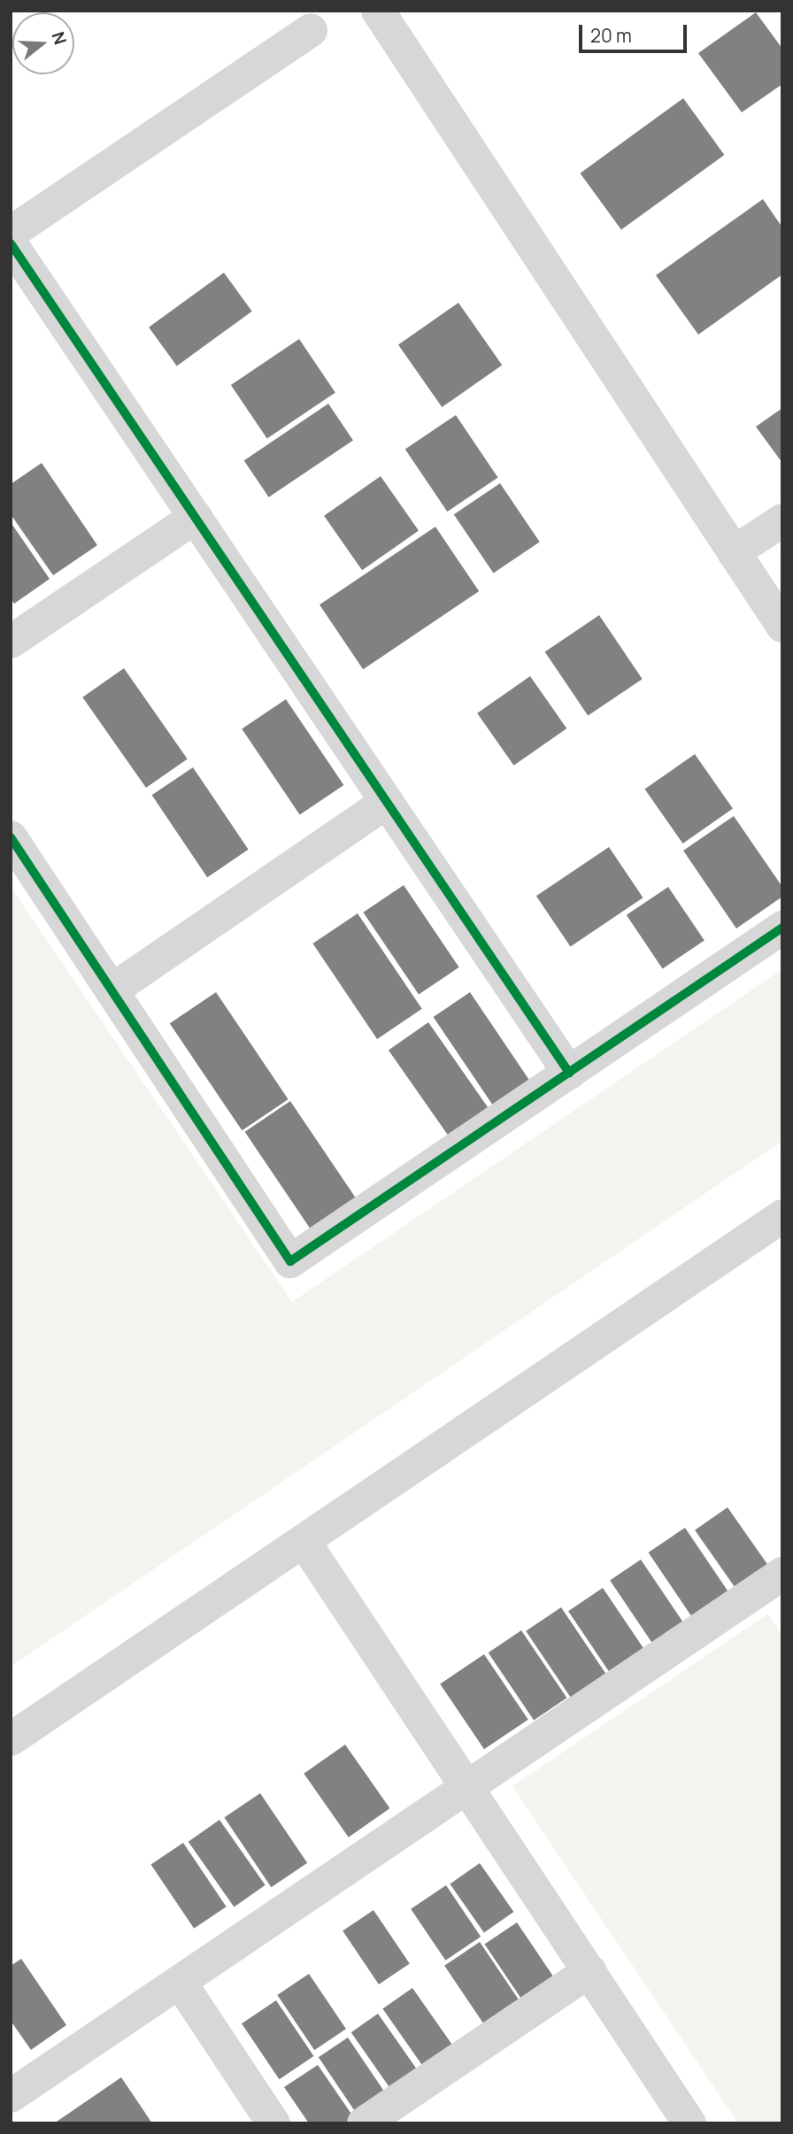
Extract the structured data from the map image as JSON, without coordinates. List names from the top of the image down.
{
  "scale_bar": "20 m",
  "north": "right"
}
